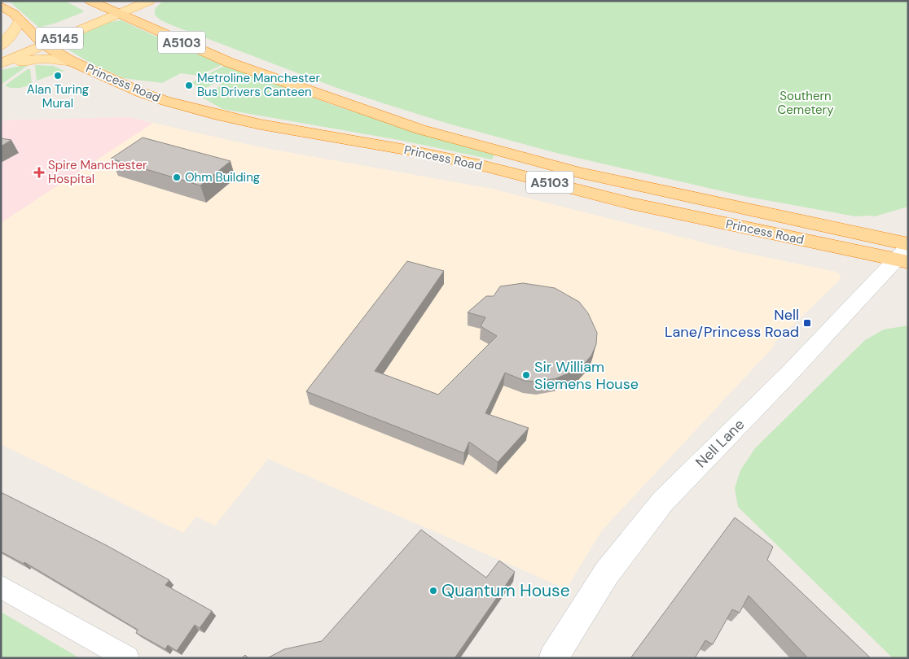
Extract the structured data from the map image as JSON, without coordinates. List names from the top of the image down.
{
  "streets": {
    "highway": ["A5103", "Princess Road"],
    "main road": ["A5145"],
    "street": ["Nell Lane"]
  },
  "crossings": [
    ["A5145", "Princess Road"],
    ["Princess Road", "Nell Lane"]
  ],
  "parks": ["Southern Cemetery"],
  "places": {
    "other": [
      "Alan Turing Mural",
      "Metroline Manchester Bus Drivers Canteen",
      "Ohm Building",
      "Sir William Siemens House",
      "Quantum House"
    ],
    "health": ["Spire Manchester Hospital"],
    "transit": ["Nell Lane/Princess Road"]
  }
}
